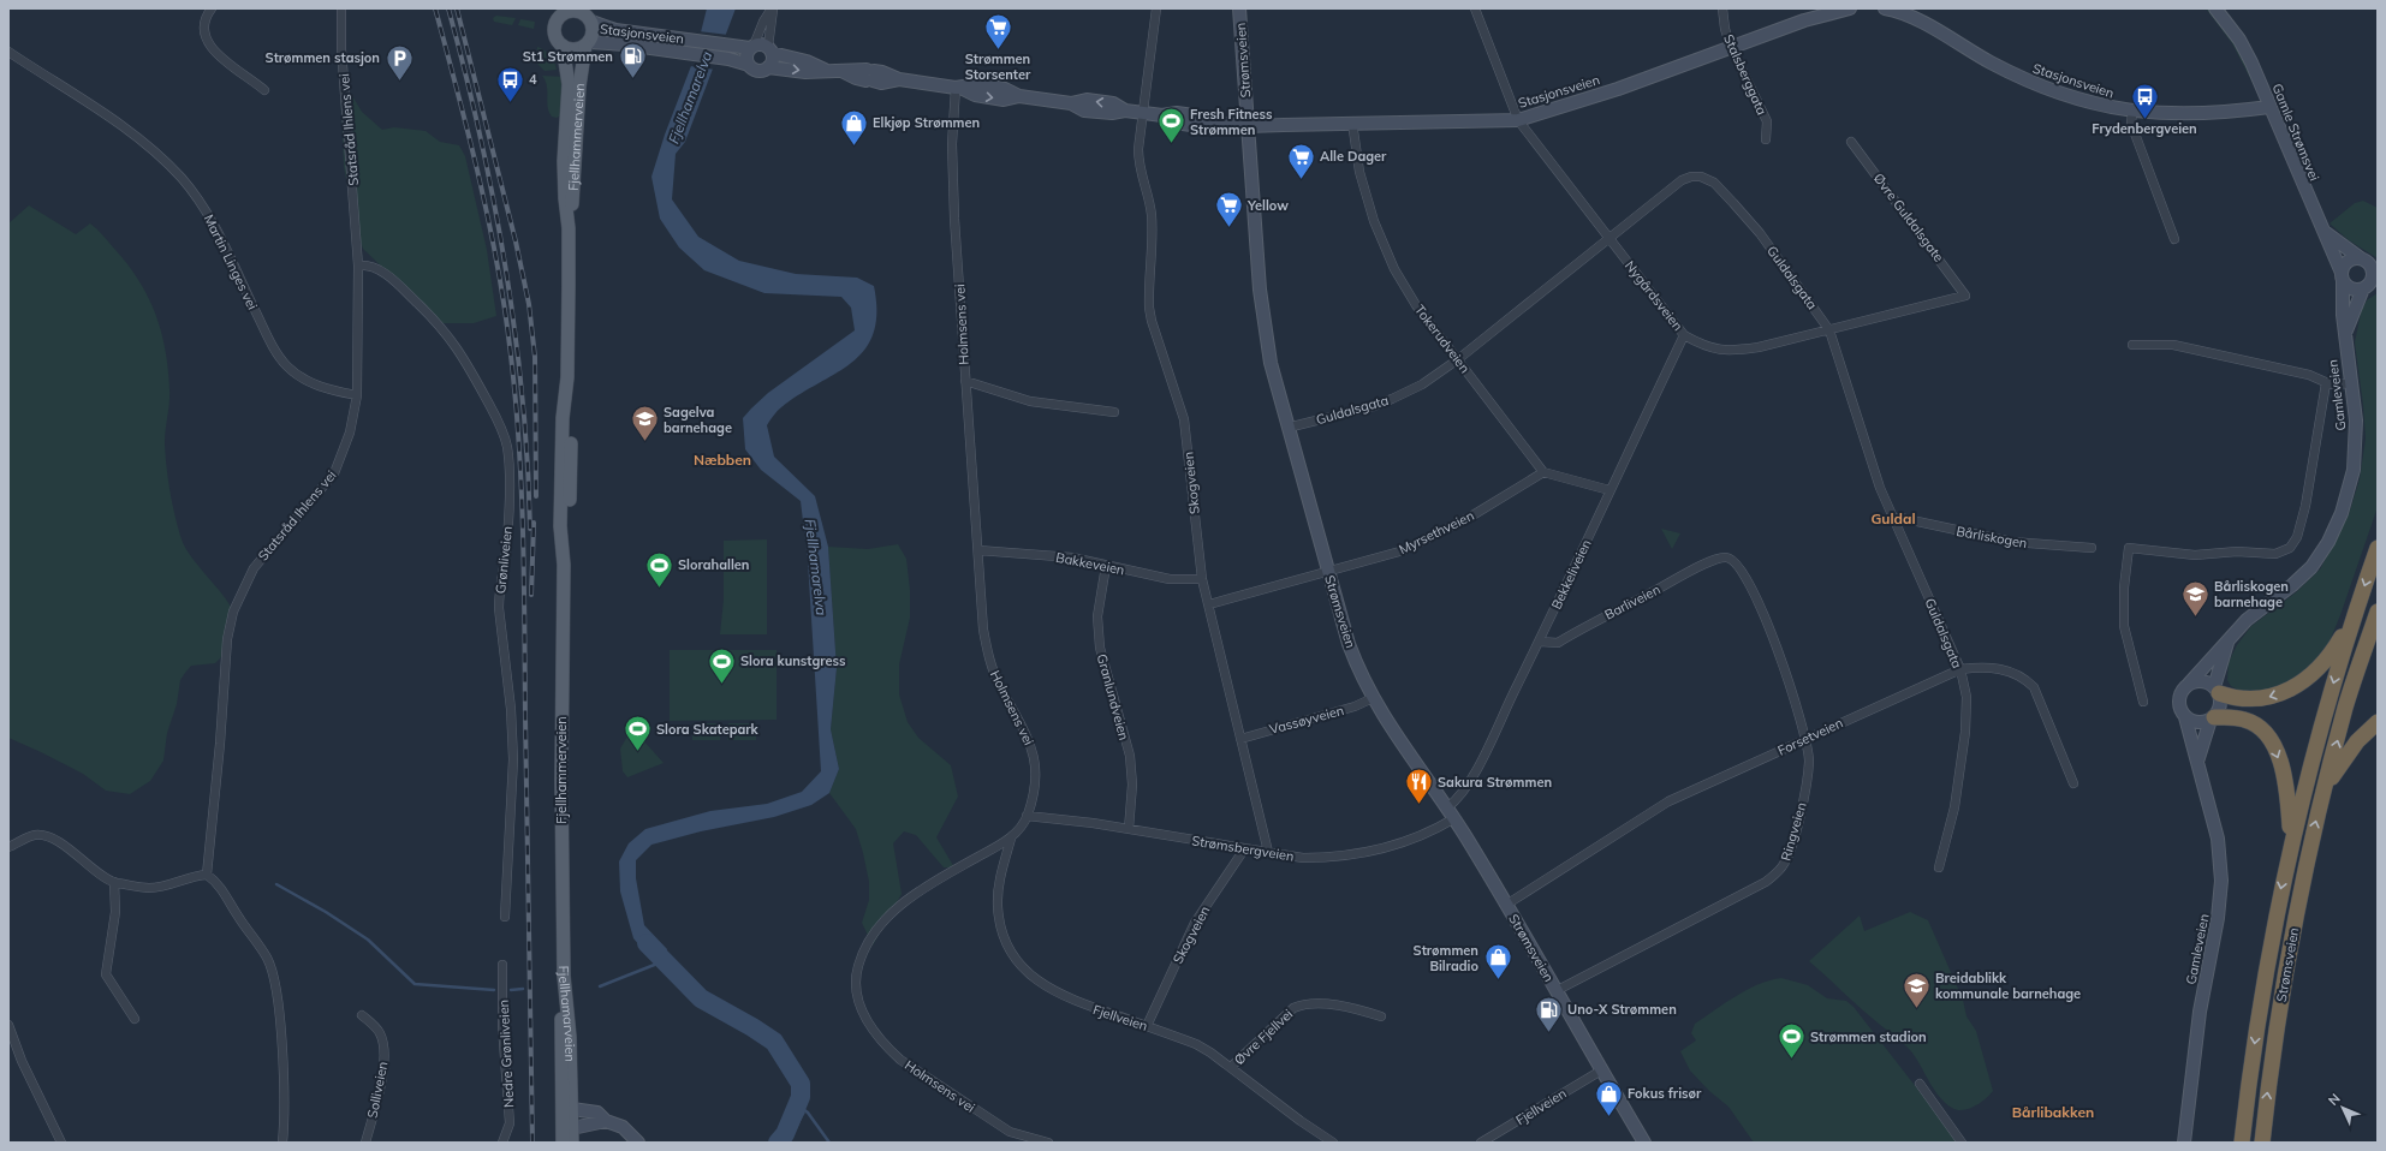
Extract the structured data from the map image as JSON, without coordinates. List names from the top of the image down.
{
  "streets": {
    "highway": ["Strømsveien"],
    "main road": [
      "Stasjonsveien",
      "Gamle Strømsvei",
      "Fjellhammerveien",
      "Gamleveien",
      "Fjellhamarveien"
    ],
    "street": [
      "Stalsberggata",
      "Statsråd Ihlens vei",
      "Øvre Guldalsgate",
      "Martin Linges vei",
      "Guldalsgata",
      "Nygårdsveien",
      "Holmsens vei",
      "Tokerudveien",
      "Skogveien",
      "Myrsethveien",
      "Bårliskogen",
      "Grønliveien",
      "Bakkeveien",
      "Bekkeliveien",
      "Barliveien",
      "Granlundveien",
      "Vassøyveien",
      "Forsetveien",
      "Ringveien",
      "Strømsbergveien",
      "Fjellveien",
      "Øvre Fjellvei",
      "Nedre Grønliveien",
      "Solliveien"
    ]
  },
  "crossings": [
    ["Stasjonsveien", "Strømsveien"],
    ["Stasjonsveien", "Stalsberggata"],
    ["Stasjonsveien", "Gamle Strømsvei"],
    ["Stasjonsveien", "Fjellhammerveien"],
    ["Stasjonsveien", "Nygårdsveien"],
    ["Stasjonsveien", "Holmsens vei"],
    ["Stasjonsveien", "Tokerudveien"],
    ["Stasjonsveien", "Skogveien"],
    ["Strømsveien", "Guldalsgata"],
    ["Strømsveien", "Myrsethveien"],
    ["Strømsveien", "Bekkeliveien"],
    ["Strømsveien", "Vassøyveien"],
    ["Strømsveien", "Forsetveien"],
    ["Strømsveien", "Ringveien"],
    ["Strømsveien", "Strømsbergveien"],
    ["Strømsveien", "Fjellveien"],
    ["Statsråd Ihlens vei", "Martin Linges vei"],
    ["Statsråd Ihlens vei", "Grønliveien"],
    ["Gamle Strømsvei", "Gamleveien"],
    ["Fjellhammerveien", "Fjellhamarveien"],
    ["Øvre Guldalsgate", "Nygårdsveien"],
    ["Guldalsgata", "Nygårdsveien"],
    ["Guldalsgata", "Tokerudveien"],
    ["Guldalsgata", "Bårliskogen"],
    ["Guldalsgata", "Forsetveien"],
    ["Nygårdsveien", "Bekkeliveien"],
    ["Holmsens vei", "Bakkeveien"],
    ["Holmsens vei", "Strømsbergveien"],
    ["Holmsens vei", "Fjellveien"],
    ["Tokerudveien", "Myrsethveien"],
    ["Skogveien", "Myrsethveien"],
    ["Skogveien", "Bakkeveien"],
    ["Skogveien", "Vassøyveien"],
    ["Skogveien", "Strømsbergveien"],
    ["Skogveien", "Fjellveien"],
    ["Bakkeveien", "Granlundveien"],
    ["Bekkeliveien", "Barliveien"],
    ["Bekkeliveien", "Strømsbergveien"],
    ["Barliveien", "Ringveien"],
    ["Granlundveien", "Strømsbergveien"],
    ["Forsetveien", "Ringveien"],
    ["Fjellveien", "Øvre Fjellvei"]
  ],
  "districts": ["Næbben", "Guldal", "Bårlibakken"],
  "water": ["Fjellhamarelva"],
  "places": {
    "supermarket": ["Strømmen Storsenter", "Alle Dager", "Yellow"],
    "fuel station": ["St1 Strømmen", "Uno-X Strømmen"],
    "parking": ["Strømmen stasjon"],
    "bus stop": ["4", "Frydenbergveien"],
    "sports": [
      "Fresh Fitness Strømmen",
      "Slorahallen",
      "Slora kunstgress",
      "Slora Skatepark",
      "Strømmen stadion"
    ],
    "shop": ["Elkjøp Strømmen", "Strømmen Bilradio", "Fokus frisør"],
    "school or university": ["Sagelva barnehage", "Bårliskogen barnehage", "Breidablikk kommunale barnehage"],
    "restaurant": ["Sakura Strømmen"]
  },
  "north": "top left"
}
